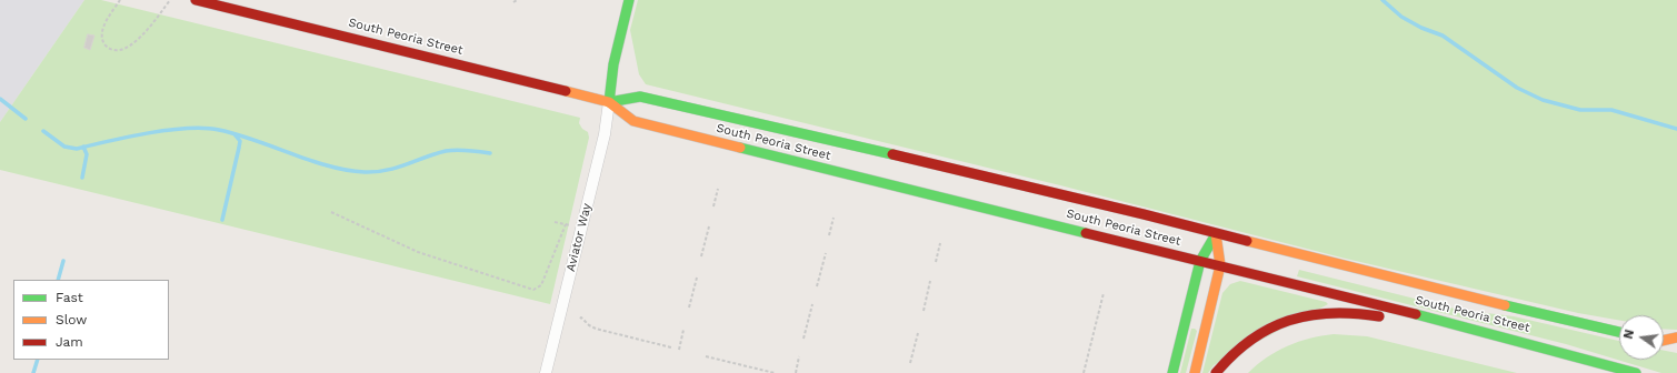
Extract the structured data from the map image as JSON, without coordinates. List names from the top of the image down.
{
  "streets": {
    "main road": ["South Peoria Street"],
    "street": ["Aviator Way"]
  },
  "crossings": [
    ["South Peoria Street", "Aviator Way"]
  ],
  "legend": ["Fast", "Slow", "Jam"],
  "north": "left"
}
